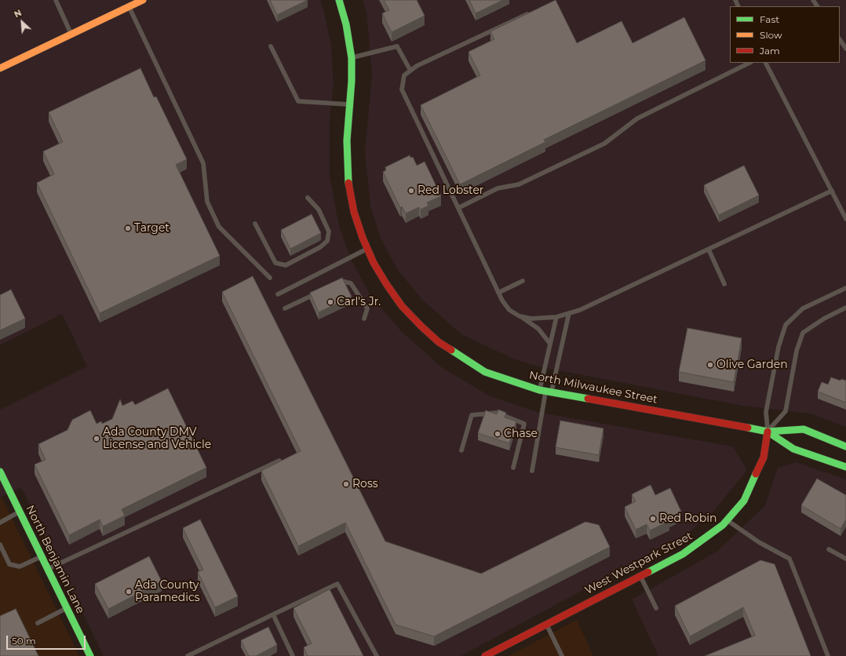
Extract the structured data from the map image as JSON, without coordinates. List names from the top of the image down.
{
  "streets": {
    "main road": ["North Milwaukee Street", "North Benjamin Lane", "West Westpark Street"]
  },
  "crossings": [
    ["North Milwaukee Street", "West Westpark Street"]
  ],
  "places": [
    "Red Lobster",
    "Target",
    "Carl's Jr.",
    "Olive Garden",
    "Chase",
    "Ada County DMV License and Vehicle",
    "Ross",
    "Red Robin",
    "Ada County Paramedics"
  ],
  "legend": ["Fast", "Slow", "Jam"],
  "scale_bar": "50 m",
  "north": "top left"
}
